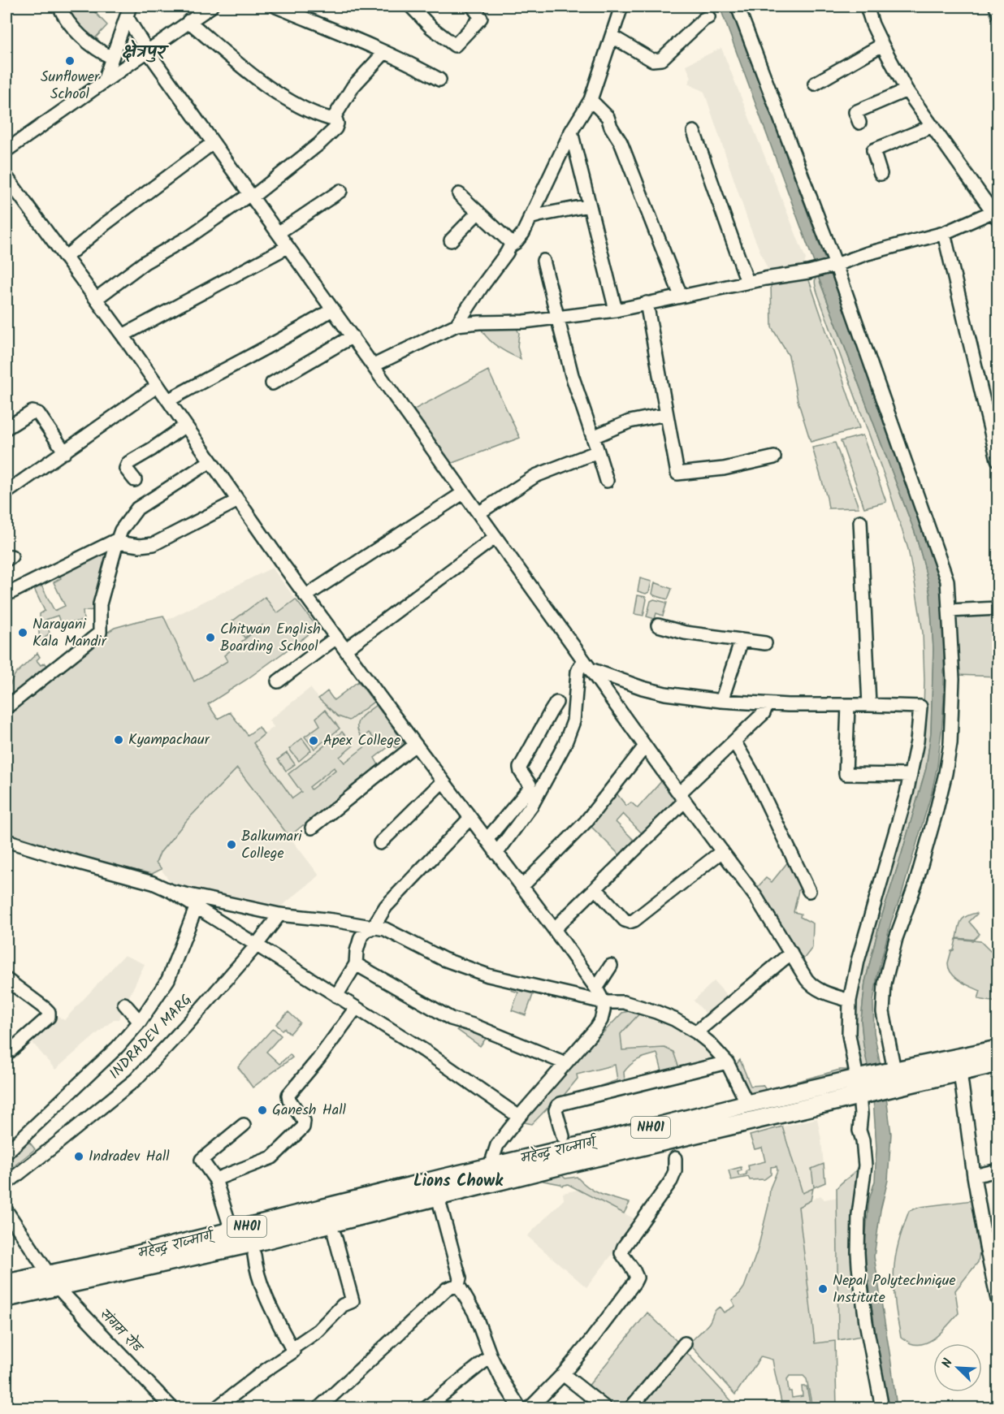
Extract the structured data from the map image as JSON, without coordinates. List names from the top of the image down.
{
  "streets": {
    "highway": ["NH01", "महेन्द्र राज्मार्ग्"],
    "street": ["INDRADEV MARG", "संगम रोड"]
  },
  "crossings": [
    ["महेन्द्र राज्मार्ग्", "संगम रोड"]
  ],
  "districts": ["क्षेत्रपुर", "Lions Chowk"],
  "places": [
    "Sunflower School",
    "Narayani Kala Mandir",
    "Chitwan English Boarding School",
    "Kyampachaur",
    "Apex College",
    "Balkumari College",
    "Ganesh Hall",
    "Indradev Hall",
    "Nepal Polytechnique Institute"
  ],
  "north": "top left"
}
